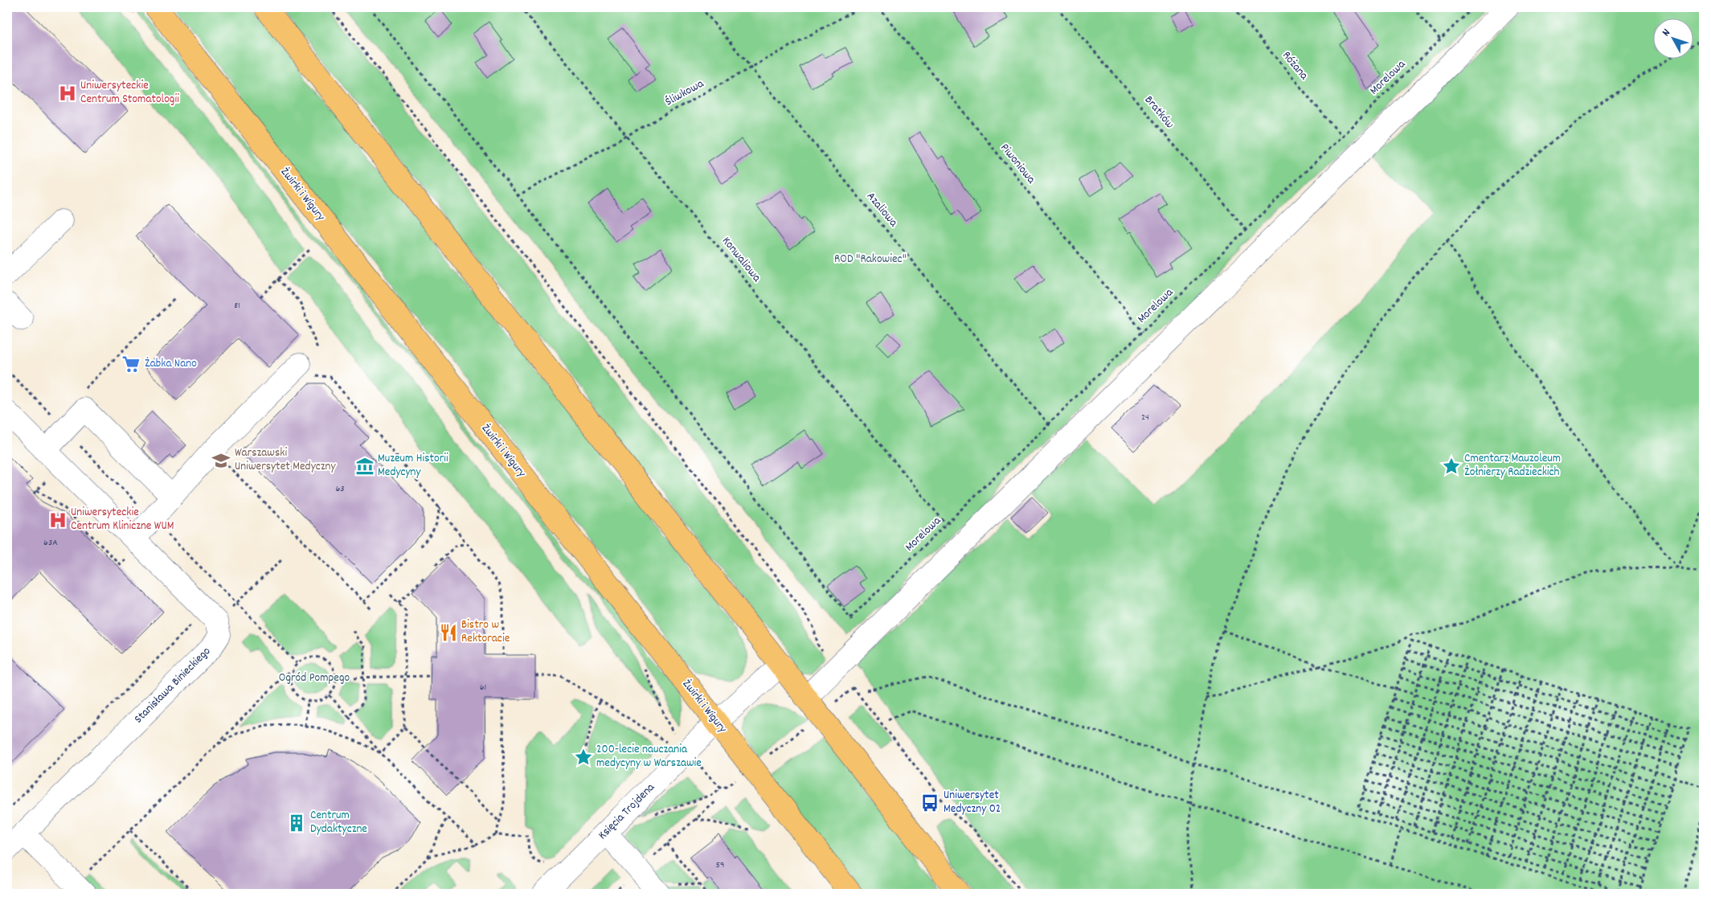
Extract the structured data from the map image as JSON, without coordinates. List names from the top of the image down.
{
  "streets": {
    "main road": ["Żwirki i Wigury"],
    "street": ["Stanisława Binieckiego", "Księcia Trojdena"],
    "path": [
      "Różana",
      "Morelowa",
      "Śliwkowa",
      "Bratków",
      "Piwoniowa",
      "Azaliowa",
      "Konwaliowa"
    ]
  },
  "crossings": [
    ["Różana", "Morelowa"],
    ["Morelowa", "Śliwkowa"],
    ["Morelowa", "Bratków"],
    ["Morelowa", "Piwoniowa"],
    ["Morelowa", "Azaliowa"],
    ["Morelowa", "Konwaliowa"],
    ["Śliwkowa", "Azaliowa"],
    ["Śliwkowa", "Konwaliowa"],
    ["Żwirki i Wigury", "Księcia Trojdena"]
  ],
  "parks": ["ROD \"Rakowiec\"", "Ogród Pompego"],
  "places": {
    "hospital": ["Uniwersyteckie Centrum Stomatologii", "Uniwersyteckie Centrum Kliniczne WUM"],
    "supermarket": ["Żabka Nano"],
    "school or university": ["Warszawski Uniwersytet Medyczny"],
    "museum": ["Muzeum Historii Medycyny"],
    "place": ["Cmentarz Mauzoleum Żołnierzy Radzieckich", "200-lecie nauczania medycyny w Warszawie"],
    "restaurant": ["Bistro w Rektoracie"],
    "bus stop": ["Uniwersytet Medyczny 02"],
    "building": ["Centrum Dydaktyczne"]
  },
  "house_numbers": [
    "81",
    "24",
    "63",
    "63A",
    "61",
    "59"
  ],
  "north": "top left"
}
